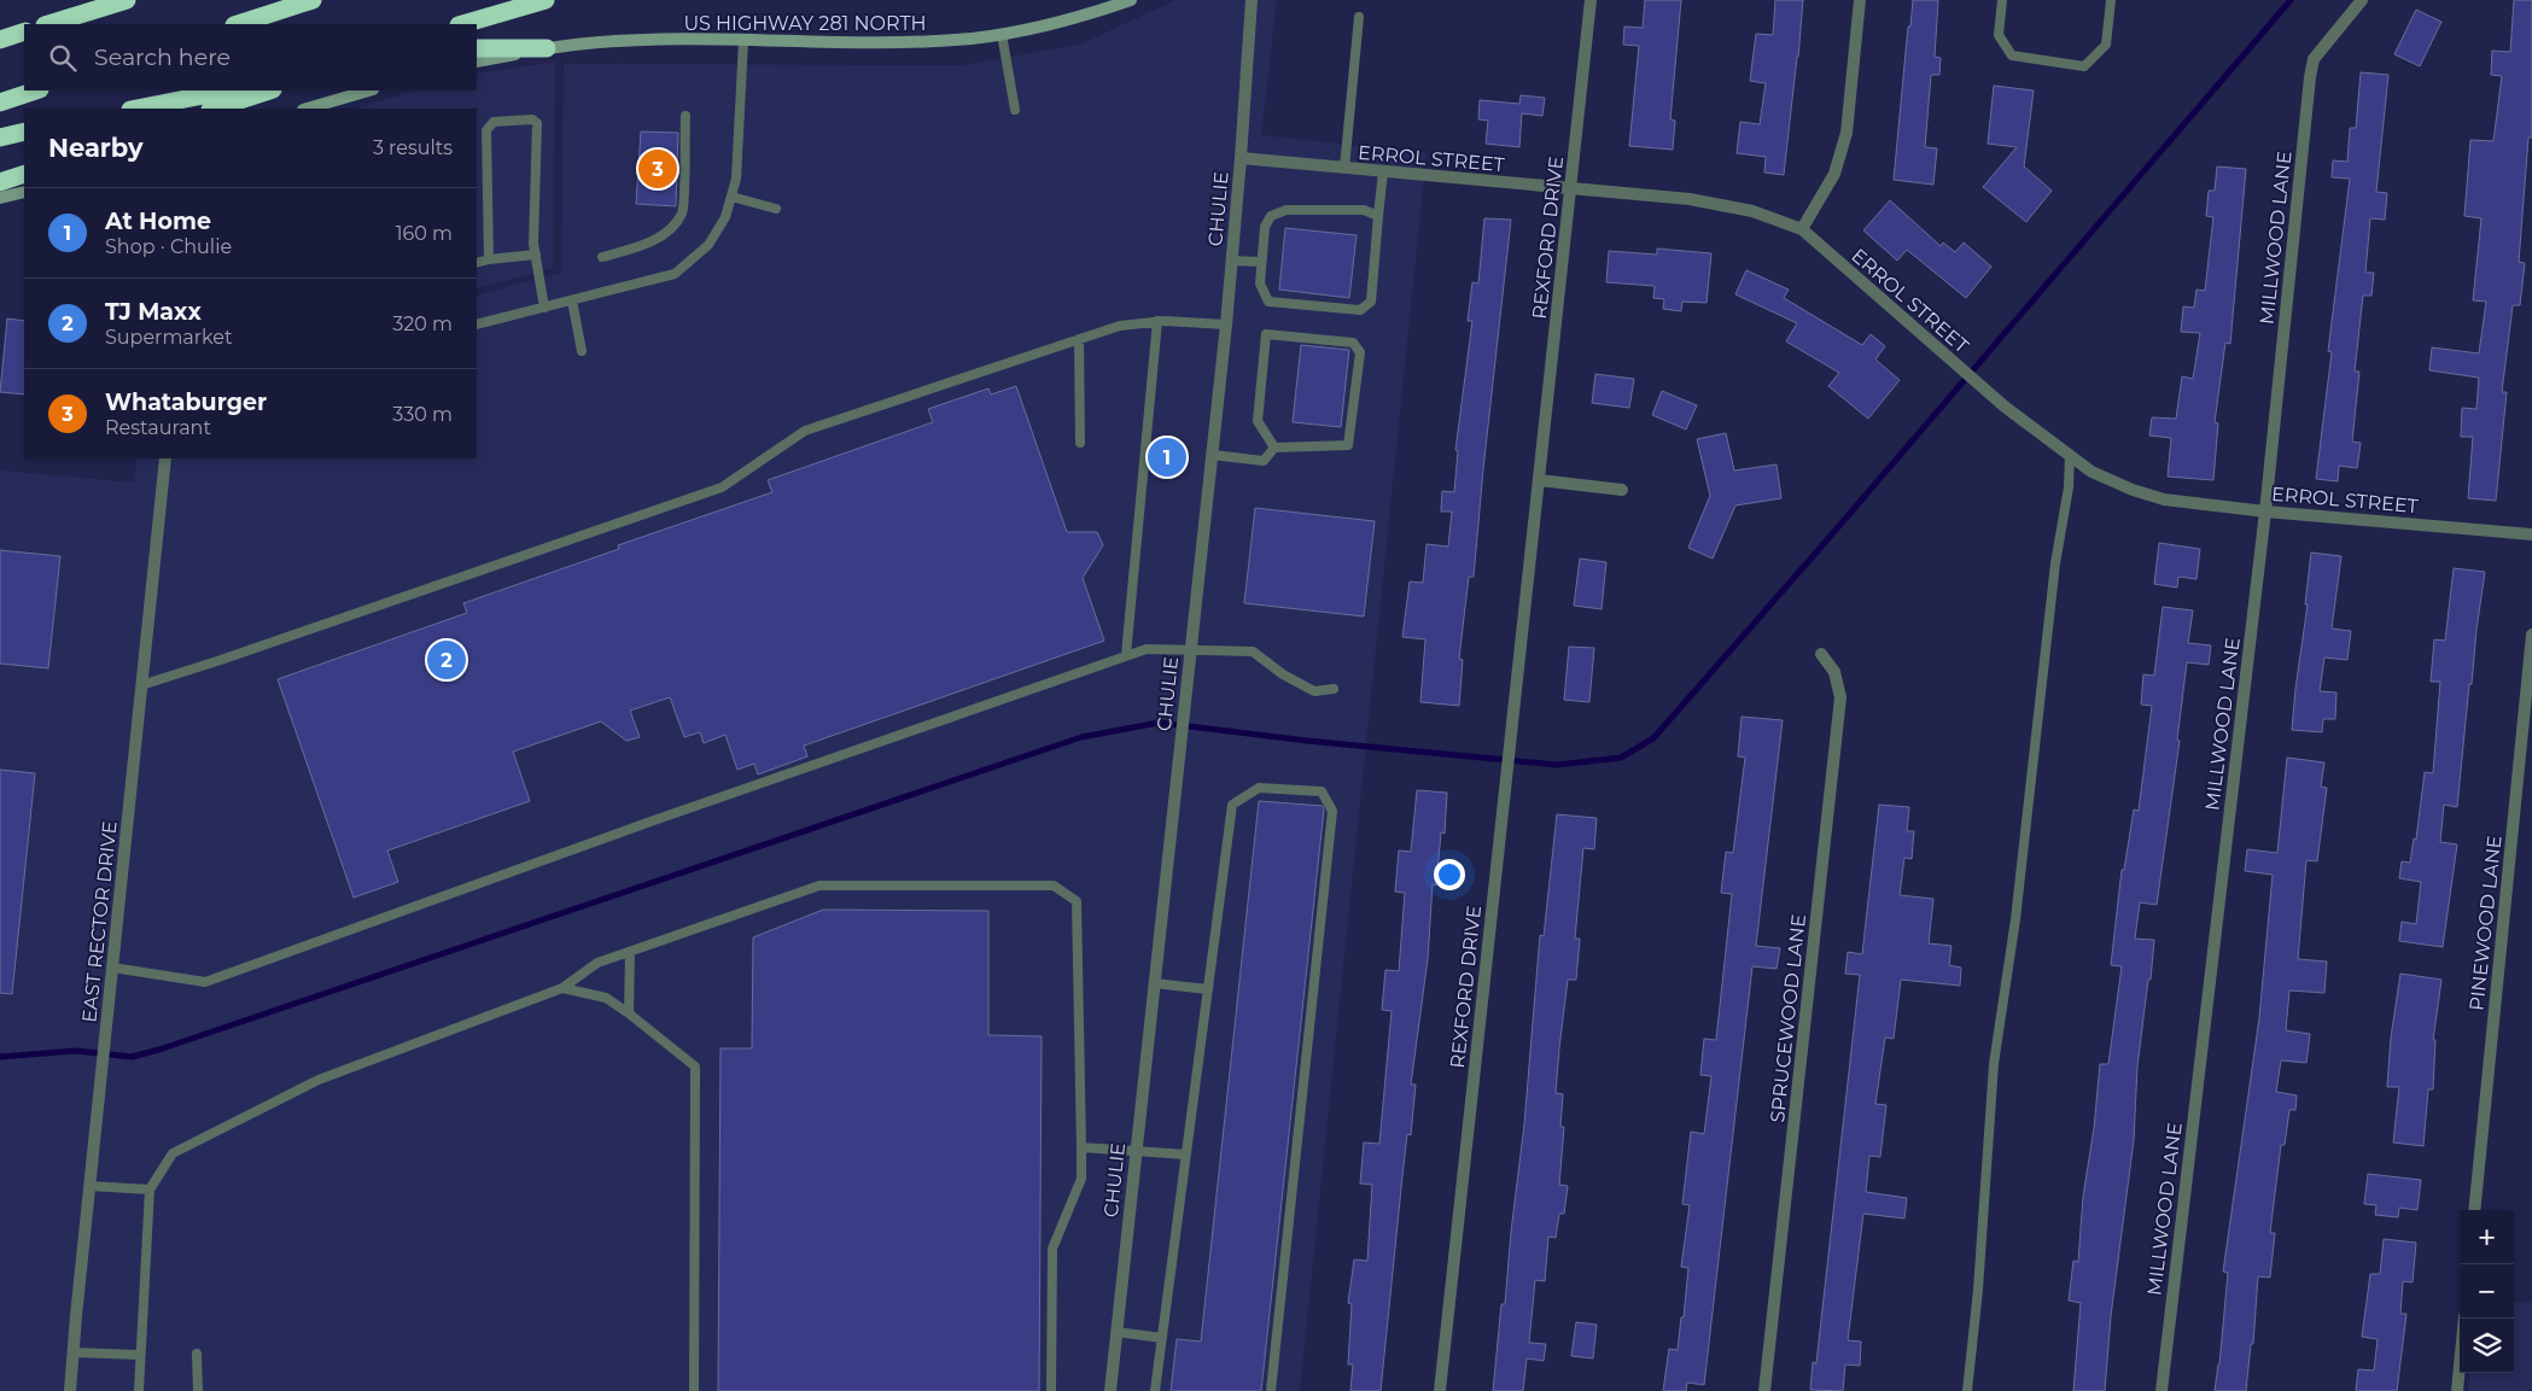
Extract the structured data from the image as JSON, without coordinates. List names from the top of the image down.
{
  "streets": {
    "main road": ["US HIGHWAY 281 NORTH"],
    "street": [
      "ERROL STREET",
      "CHULIE",
      "REXFORD DRIVE",
      "MILLWOOD LANE",
      "EAST RECTOR DRIVE",
      "PINEWOOD LANE",
      "SPRUCEWOOD LANE"
    ]
  },
  "crossings": [
    ["ERROL STREET", "CHULIE"],
    ["ERROL STREET", "REXFORD DRIVE"],
    ["ERROL STREET", "MILLWOOD LANE"]
  ],
  "page": {
    "search": "Search here",
    "heading": ["Nearby", "3 results"],
    "pins": ["3", "1", "2"],
    "list": [
      {
        "mark": "1",
        "name": "At Home",
        "note": "Shop · Chulie",
        "value": "160 m"
      },
      {
        "mark": "2",
        "name": "TJ Maxx",
        "note": "Supermarket",
        "value": "320 m"
      },
      {
        "mark": "3",
        "name": "Whataburger",
        "note": "Restaurant",
        "value": "330 m"
      }
    ],
    "map_buttons": ["+", "−"]
  }
}
